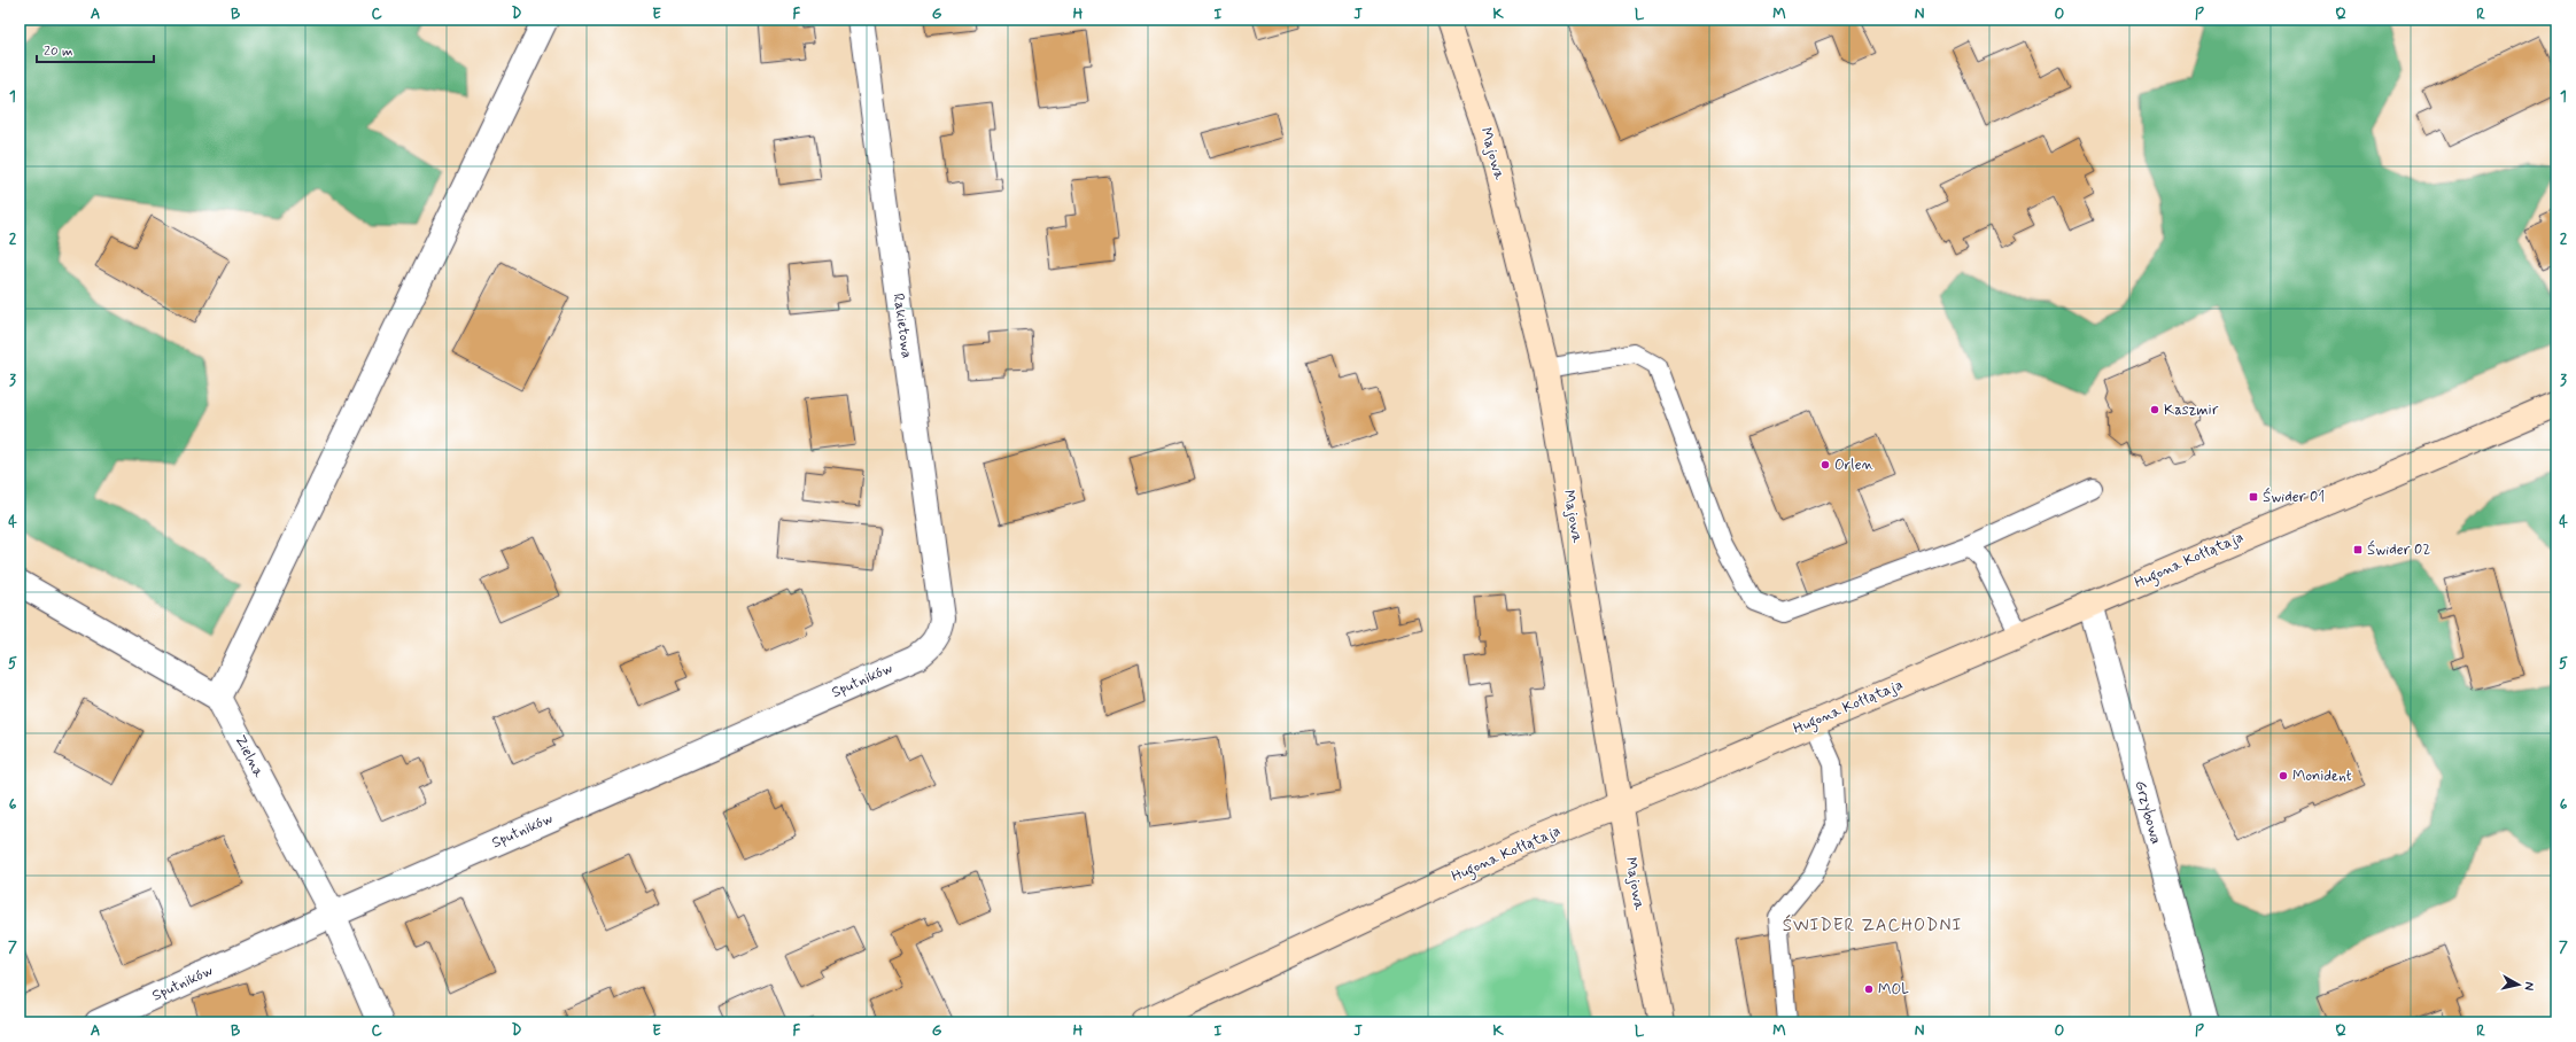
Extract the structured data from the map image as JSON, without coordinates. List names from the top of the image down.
{
  "streets": {
    "main road": ["Majowa", "Hugona Kołłątaja"],
    "street": [
      "Rakietowa",
      "Sputników",
      "Zielna",
      "Grzybowa"
    ]
  },
  "crossings": [
    ["Majowa", "Hugona Kołłątaja"],
    ["Rakietowa", "Sputników"],
    ["Hugona Kołłątaja", "Grzybowa"],
    ["Sputników", "Zielna"]
  ],
  "districts": ["ŚWIDER ZACHODNI"],
  "places": {
    "other": [
      "Kaszmir",
      "Orlen",
      "Monident",
      "MOL"
    ],
    "transit": ["Świder 01", "Świder 02"]
  },
  "scale_bar": "20 m",
  "north": "right",
  "grid": {
    "columns": [
      "A",
      "B",
      "C",
      "D",
      "E",
      "F",
      "G",
      "H",
      "I",
      "J",
      "K",
      "L",
      "M",
      "N",
      "O",
      "P",
      "Q",
      "R"
    ],
    "rows": [
      "1",
      "2",
      "3",
      "4",
      "5",
      "6",
      "7"
    ]
  }
}
